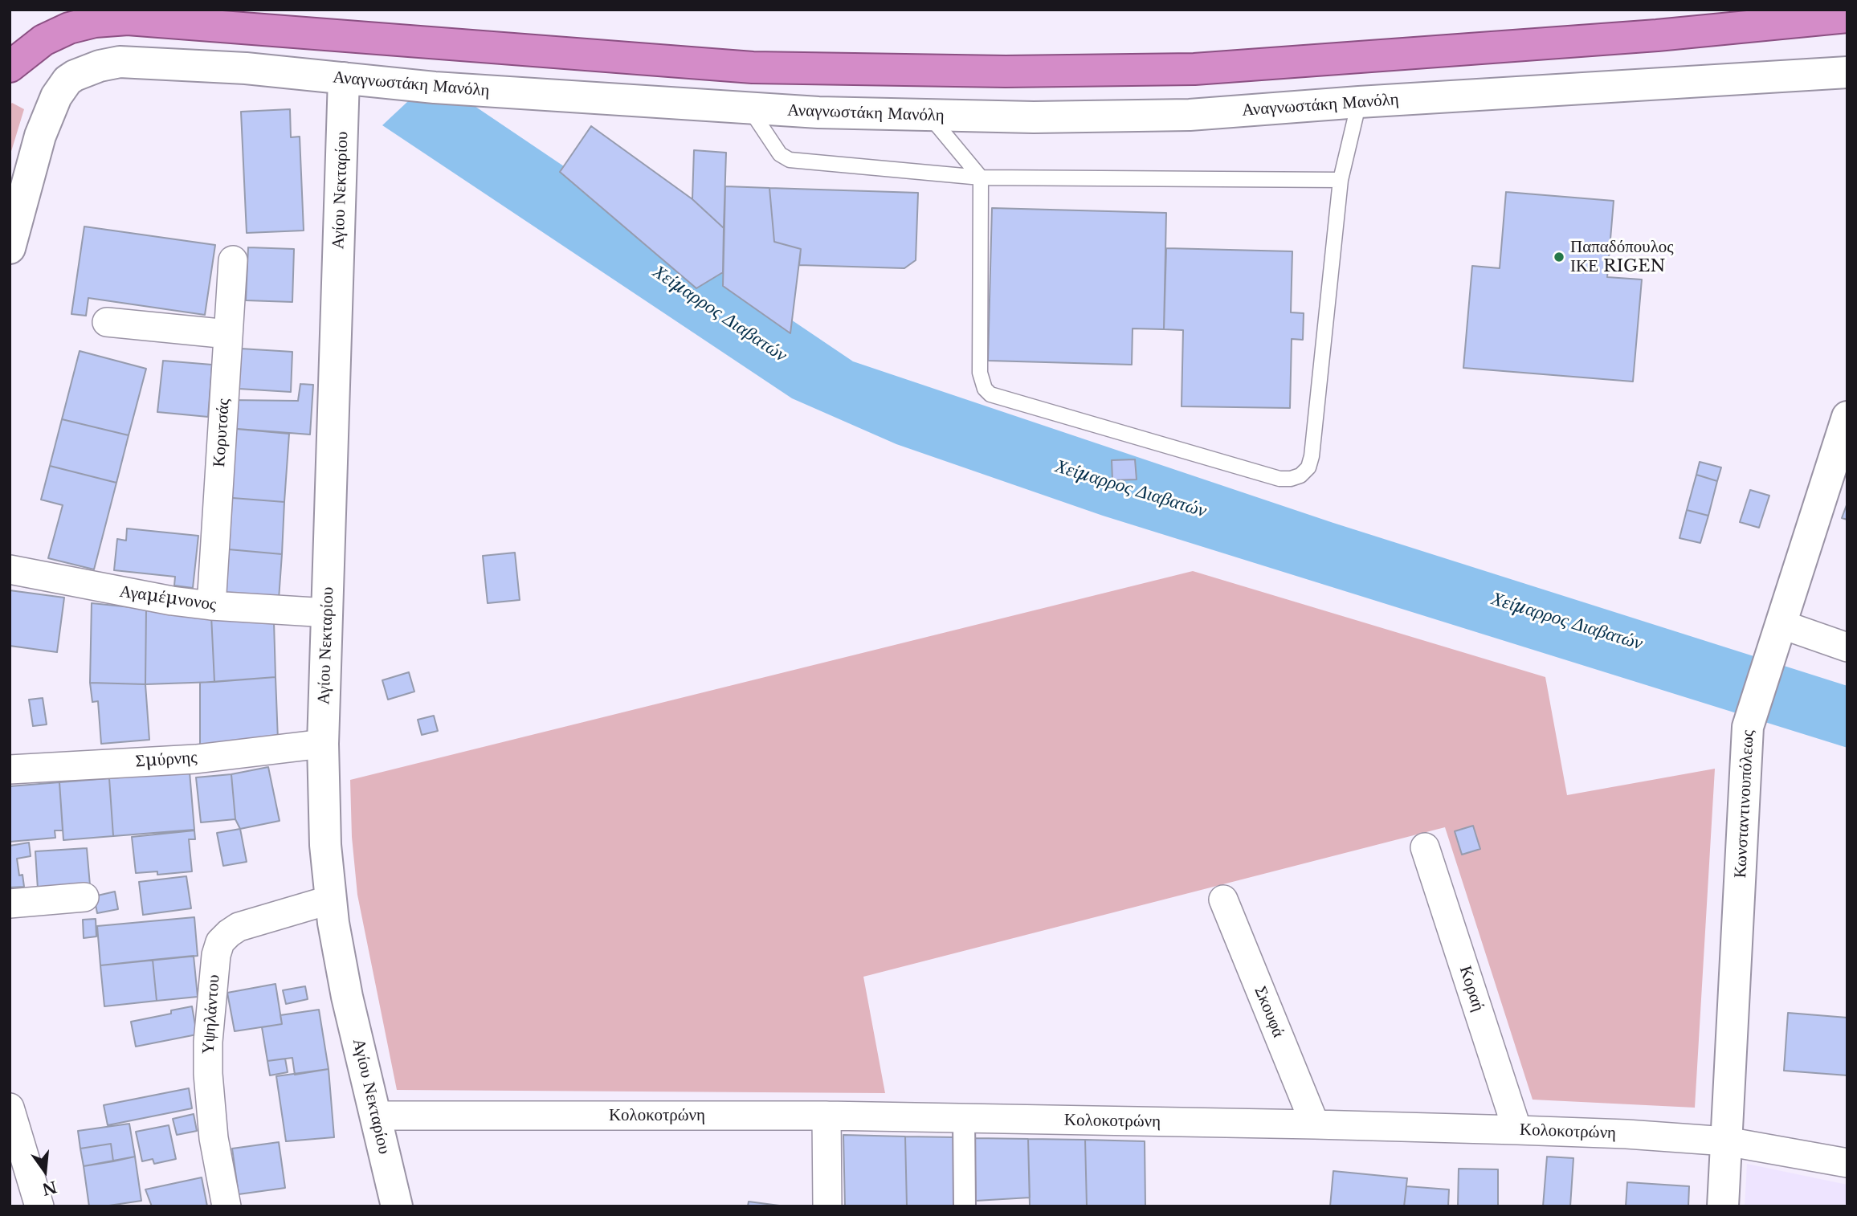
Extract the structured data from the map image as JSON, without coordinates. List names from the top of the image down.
{
  "streets": {
    "street": [
      "Αναγνωστάκη Μανόλη",
      "Αγίου Νεκταρίου",
      "Κορυτσάς",
      "Αγαμέμνονος",
      "Σμύρνης",
      "Κωνσταντινουπόλεως",
      "Κοραή",
      "Σκουφά",
      "Υψηλάντου",
      "Κολοκοτρώνη"
    ]
  },
  "crossings": [
    ["Αναγνωστάκη Μανόλη", "Αγίου Νεκταρίου"],
    ["Αγίου Νεκταρίου", "Αγαμέμνονος"],
    ["Αγίου Νεκταρίου", "Σμύρνης"],
    ["Αγίου Νεκταρίου", "Υψηλάντου"],
    ["Αγίου Νεκταρίου", "Κολοκοτρώνη"],
    ["Κορυτσάς", "Αγαμέμνονος"],
    ["Κωνσταντινουπόλεως", "Κολοκοτρώνη"],
    ["Κοραή", "Κολοκοτρώνη"],
    ["Σκουφά", "Κολοκοτρώνη"]
  ],
  "water": ["Χείμαρρος Διαβατών"],
  "places": ["Παπαδόπουλος ΙΚΕ RIGEN"],
  "north": "bottom"
}
